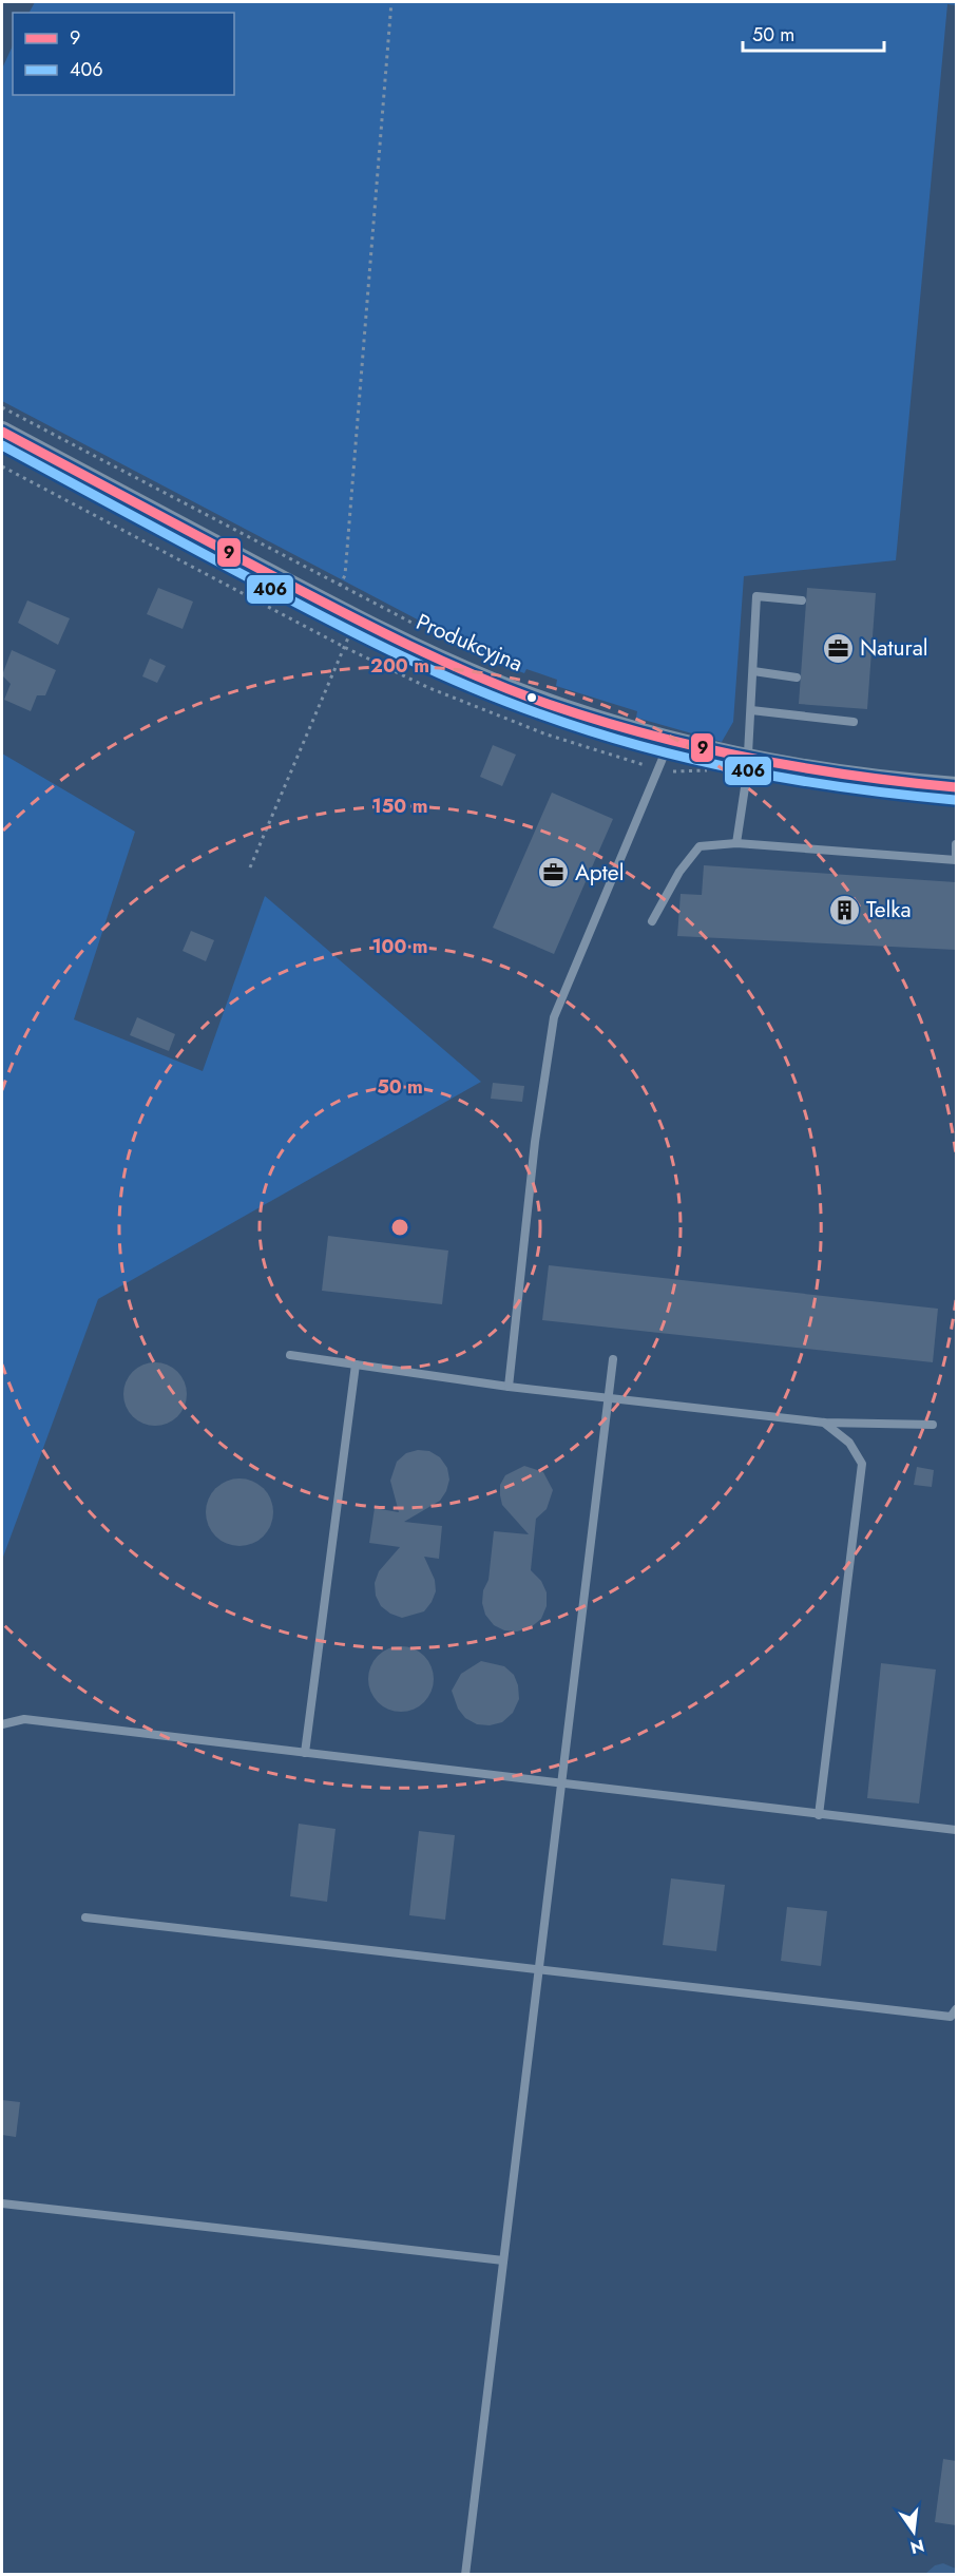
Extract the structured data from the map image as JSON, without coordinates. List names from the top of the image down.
{
  "streets": {
    "street": ["Produkcyjna"]
  },
  "places": {
    "office": ["Natural", "Aptel"],
    "building": ["Telka"]
  },
  "lines": ["transit line 9", "transit line 406"],
  "legend": ["9", "406"],
  "scale_bar": "50 m",
  "north": "bottom",
  "rings": [
    "200 m",
    "150 m",
    "100 m",
    "50 m"
  ]
}
